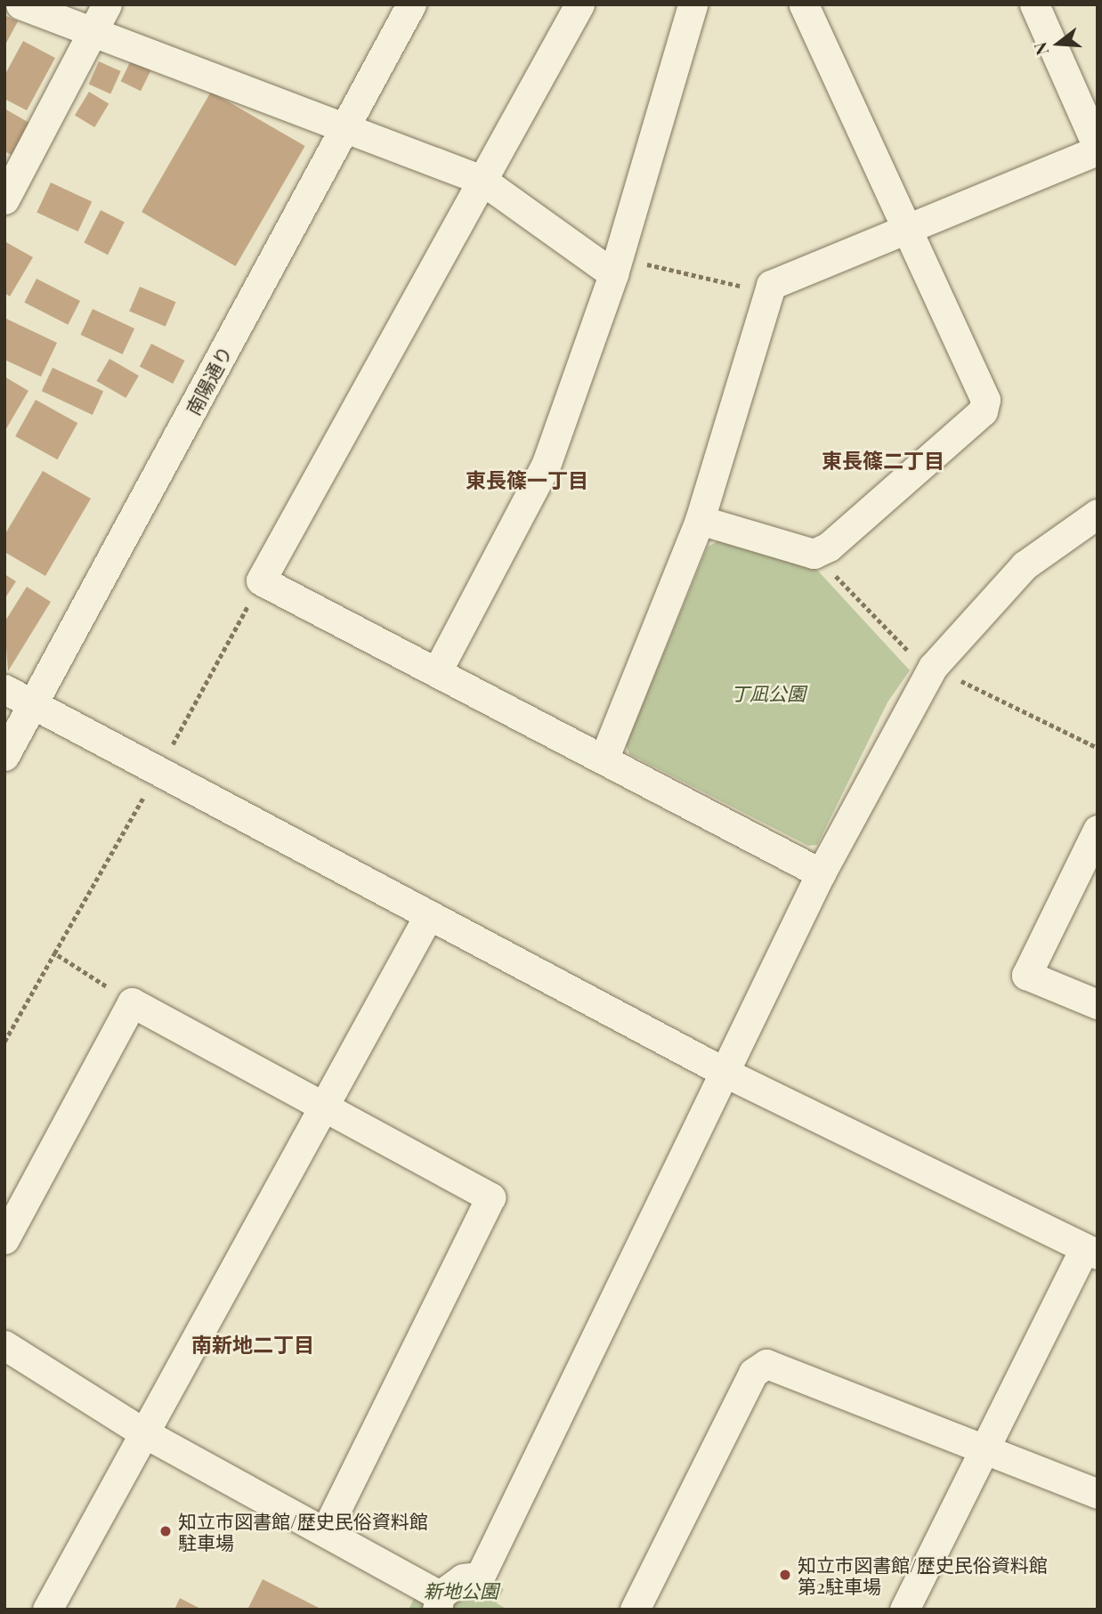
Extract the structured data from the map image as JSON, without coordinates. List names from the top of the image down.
{
  "streets": {
    "street": ["南陽通り"]
  },
  "districts": ["東長篠二丁目", "東長篠一丁目", "南新地二丁目"],
  "parks": ["丁凪公園", "新地公園"],
  "places": ["知立市図書館/歴史民俗資料館 駐車場", "知立市図書館/歴史民俗資料館 第2駐車場"],
  "north": "left"
}
